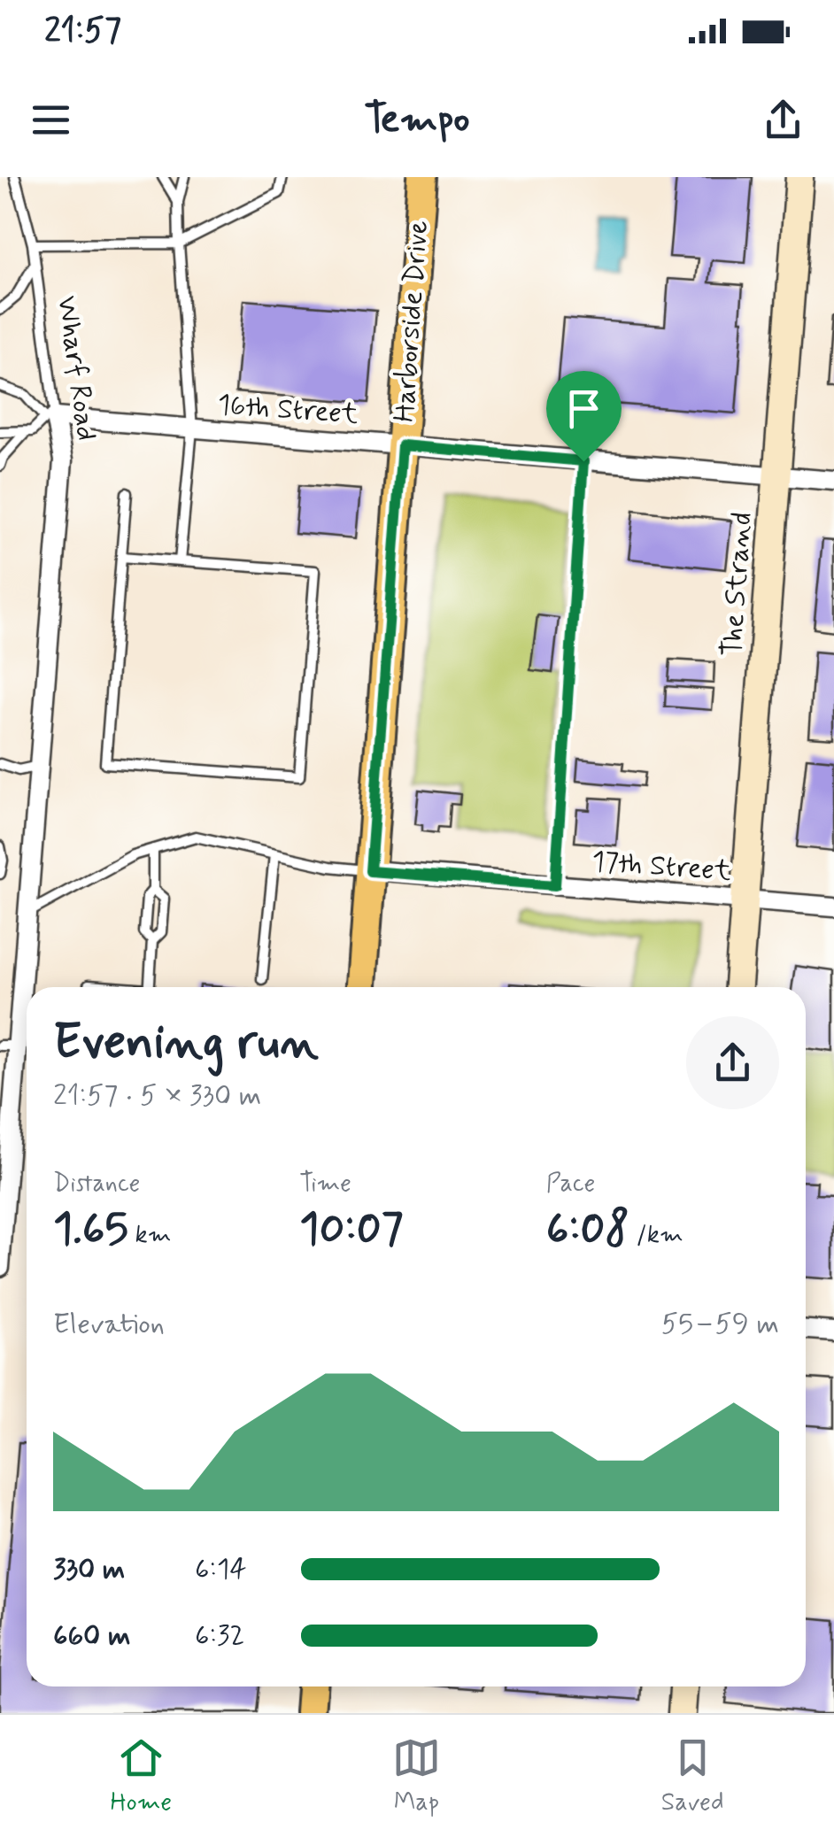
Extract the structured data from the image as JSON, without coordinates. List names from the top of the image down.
{
  "streets": {
    "main road": ["Harborside Drive"],
    "street": [
      "Wharf Road",
      "16th Street",
      "The Strand",
      "17th Street"
    ]
  },
  "crossings": [
    ["Harborside Drive", "16th Street"],
    ["Harborside Drive", "17th Street"],
    ["Wharf Road", "16th Street"],
    ["Wharf Road", "17th Street"],
    ["16th Street", "The Strand"],
    ["The Strand", "17th Street"]
  ],
  "page": {
    "status": "21:57",
    "header": "Tempo",
    "heading": ["Evening run", "21:57 · 5 × 330 m"],
    "stats": [
      ["Distance", "1.65 km"],
      ["Time", "10:07"],
      ["Pace", "6:08 /km"]
    ],
    "chart": ["Elevation", "55–59 m"],
    "list": [
      {
        "name": "330 m",
        "note": "6:14"
      },
      {
        "name": "660 m",
        "note": "6:32"
      }
    ],
    "tabs": ["Home", "Map", "Saved"]
  }
}
